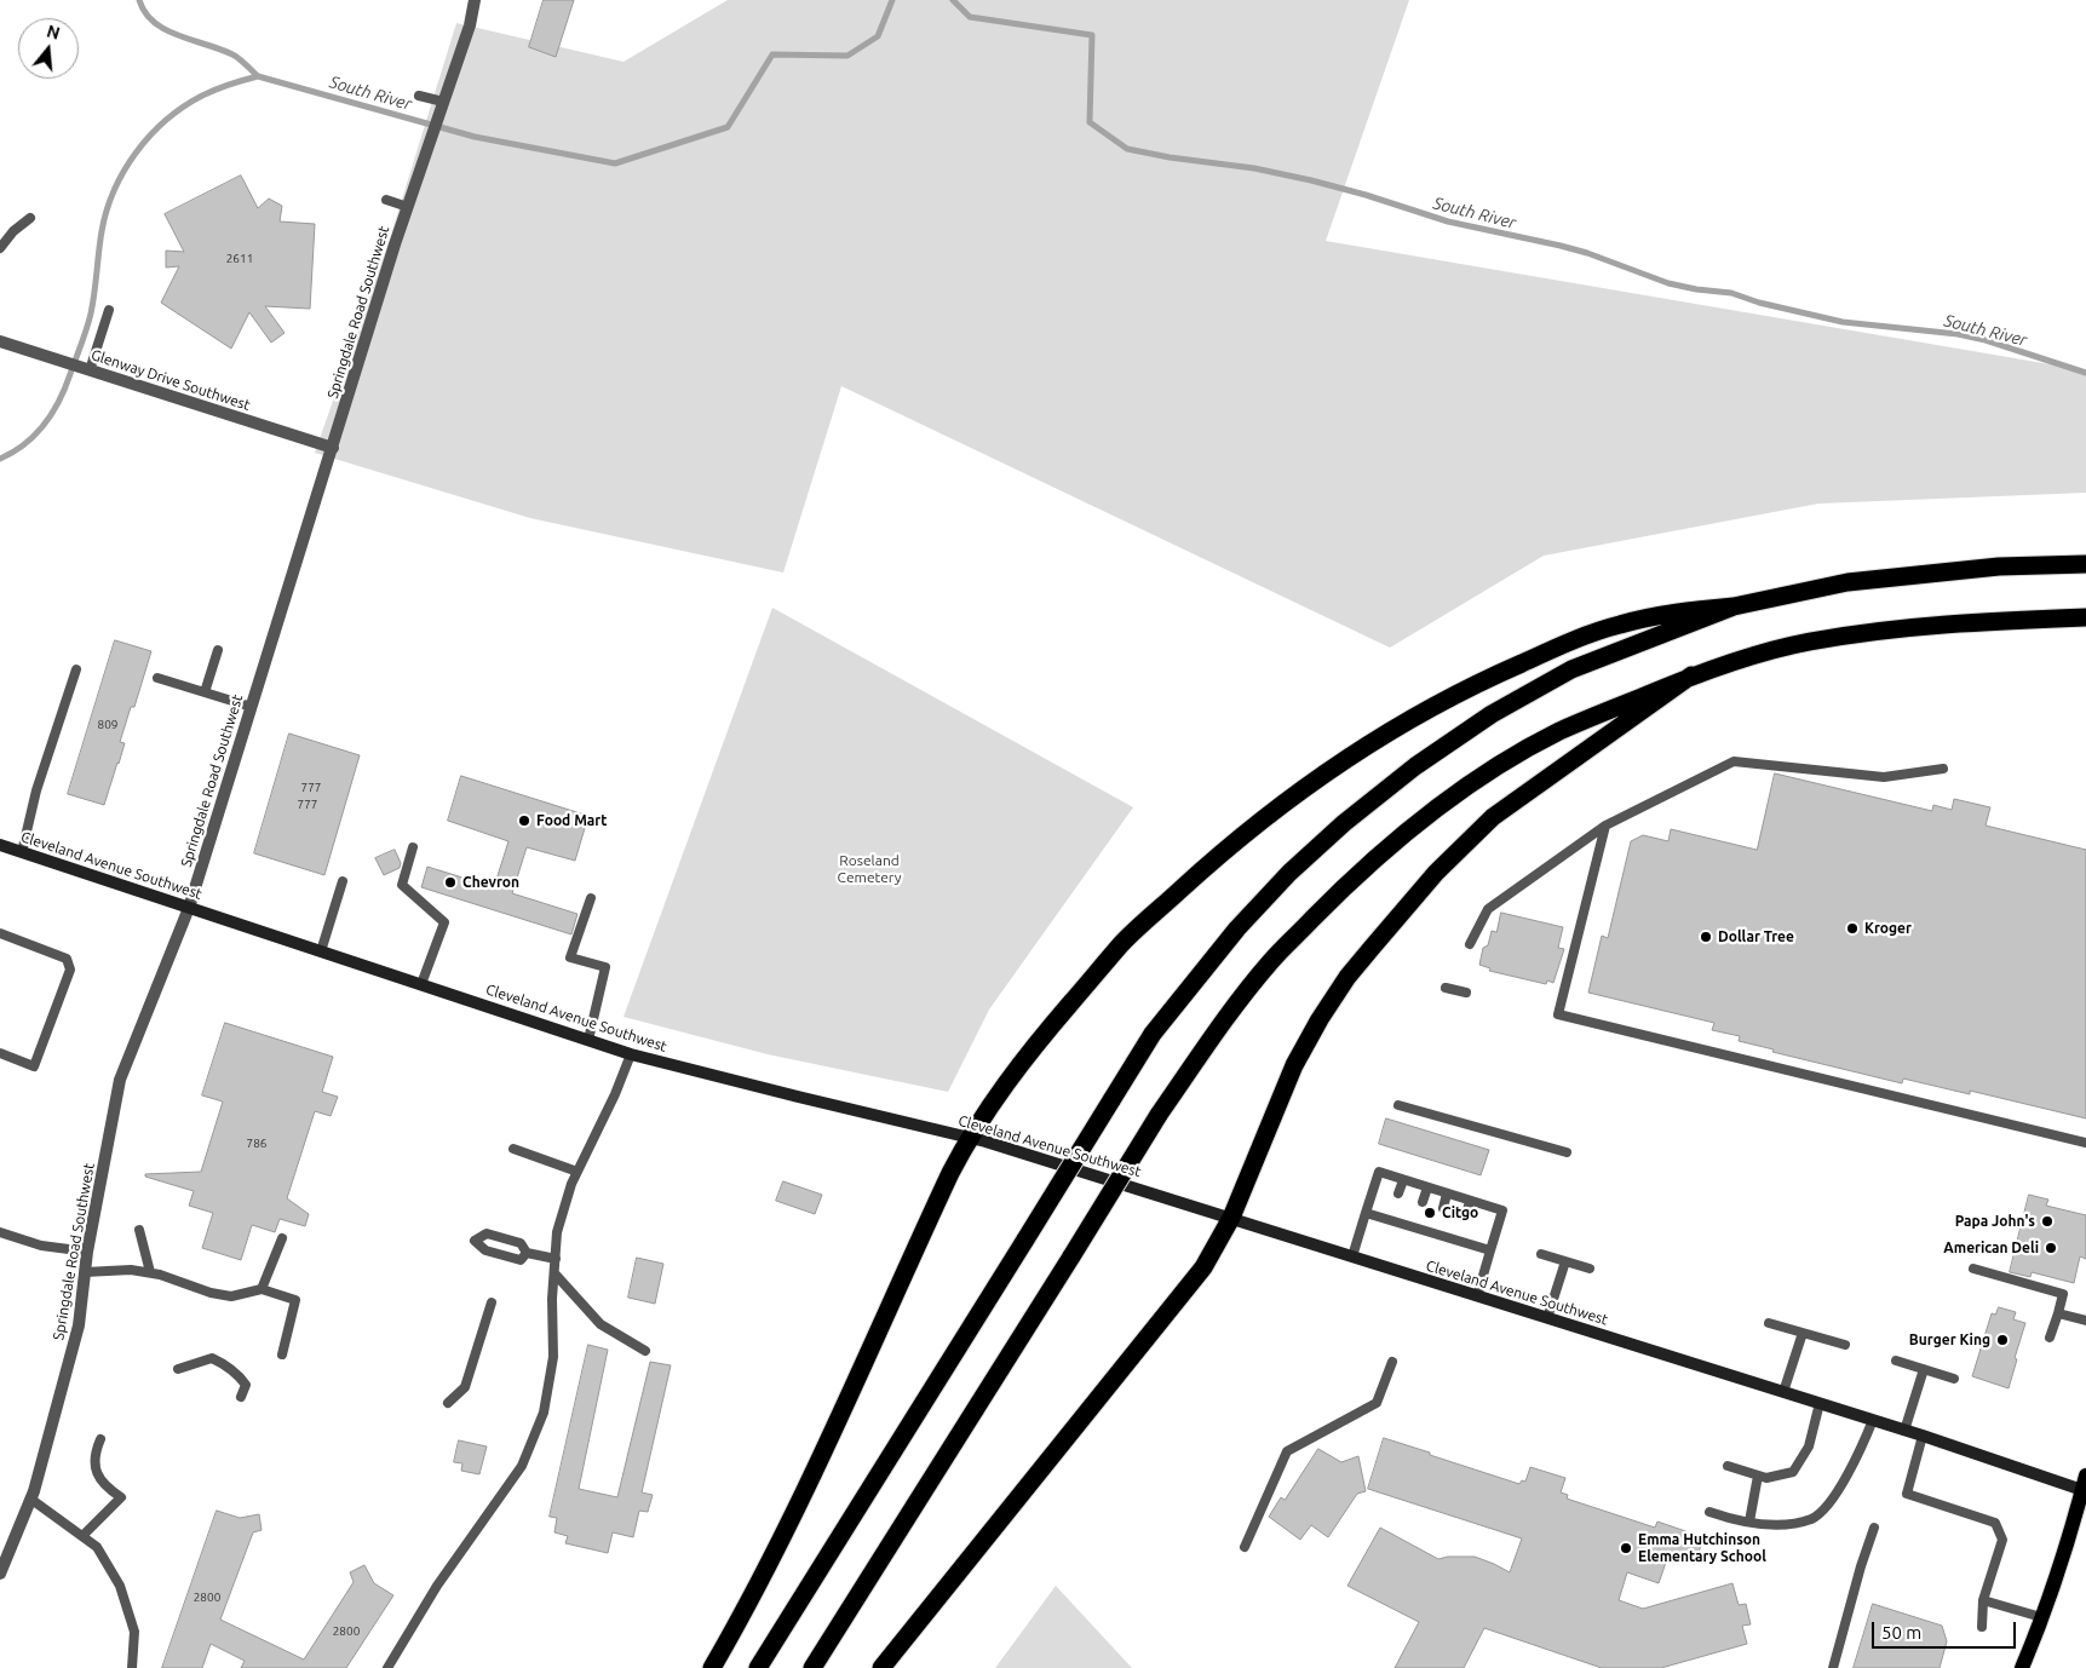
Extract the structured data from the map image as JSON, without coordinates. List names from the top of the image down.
{
  "streets": {
    "main road": ["Cleveland Avenue Southwest"],
    "street": ["Springdale Road Southwest", "Glenway Drive Southwest"]
  },
  "crossings": [
    ["Springdale Road Southwest", "Glenway Drive Southwest"],
    ["Springdale Road Southwest", "Cleveland Avenue Southwest"]
  ],
  "water": ["South River"],
  "parks": ["Roseland Cemetery"],
  "places": [
    "Food Mart",
    "Chevron",
    "Kroger",
    "Dollar Tree",
    "Citgo",
    "Papa John's",
    "American Deli",
    "Burger King",
    "Emma Hutchinson Elementary School"
  ],
  "house_numbers": [
    "2611",
    "809",
    "777",
    "777",
    "786",
    "2800",
    "2800"
  ],
  "scale_bar": "50 m",
  "north": "top"
}
